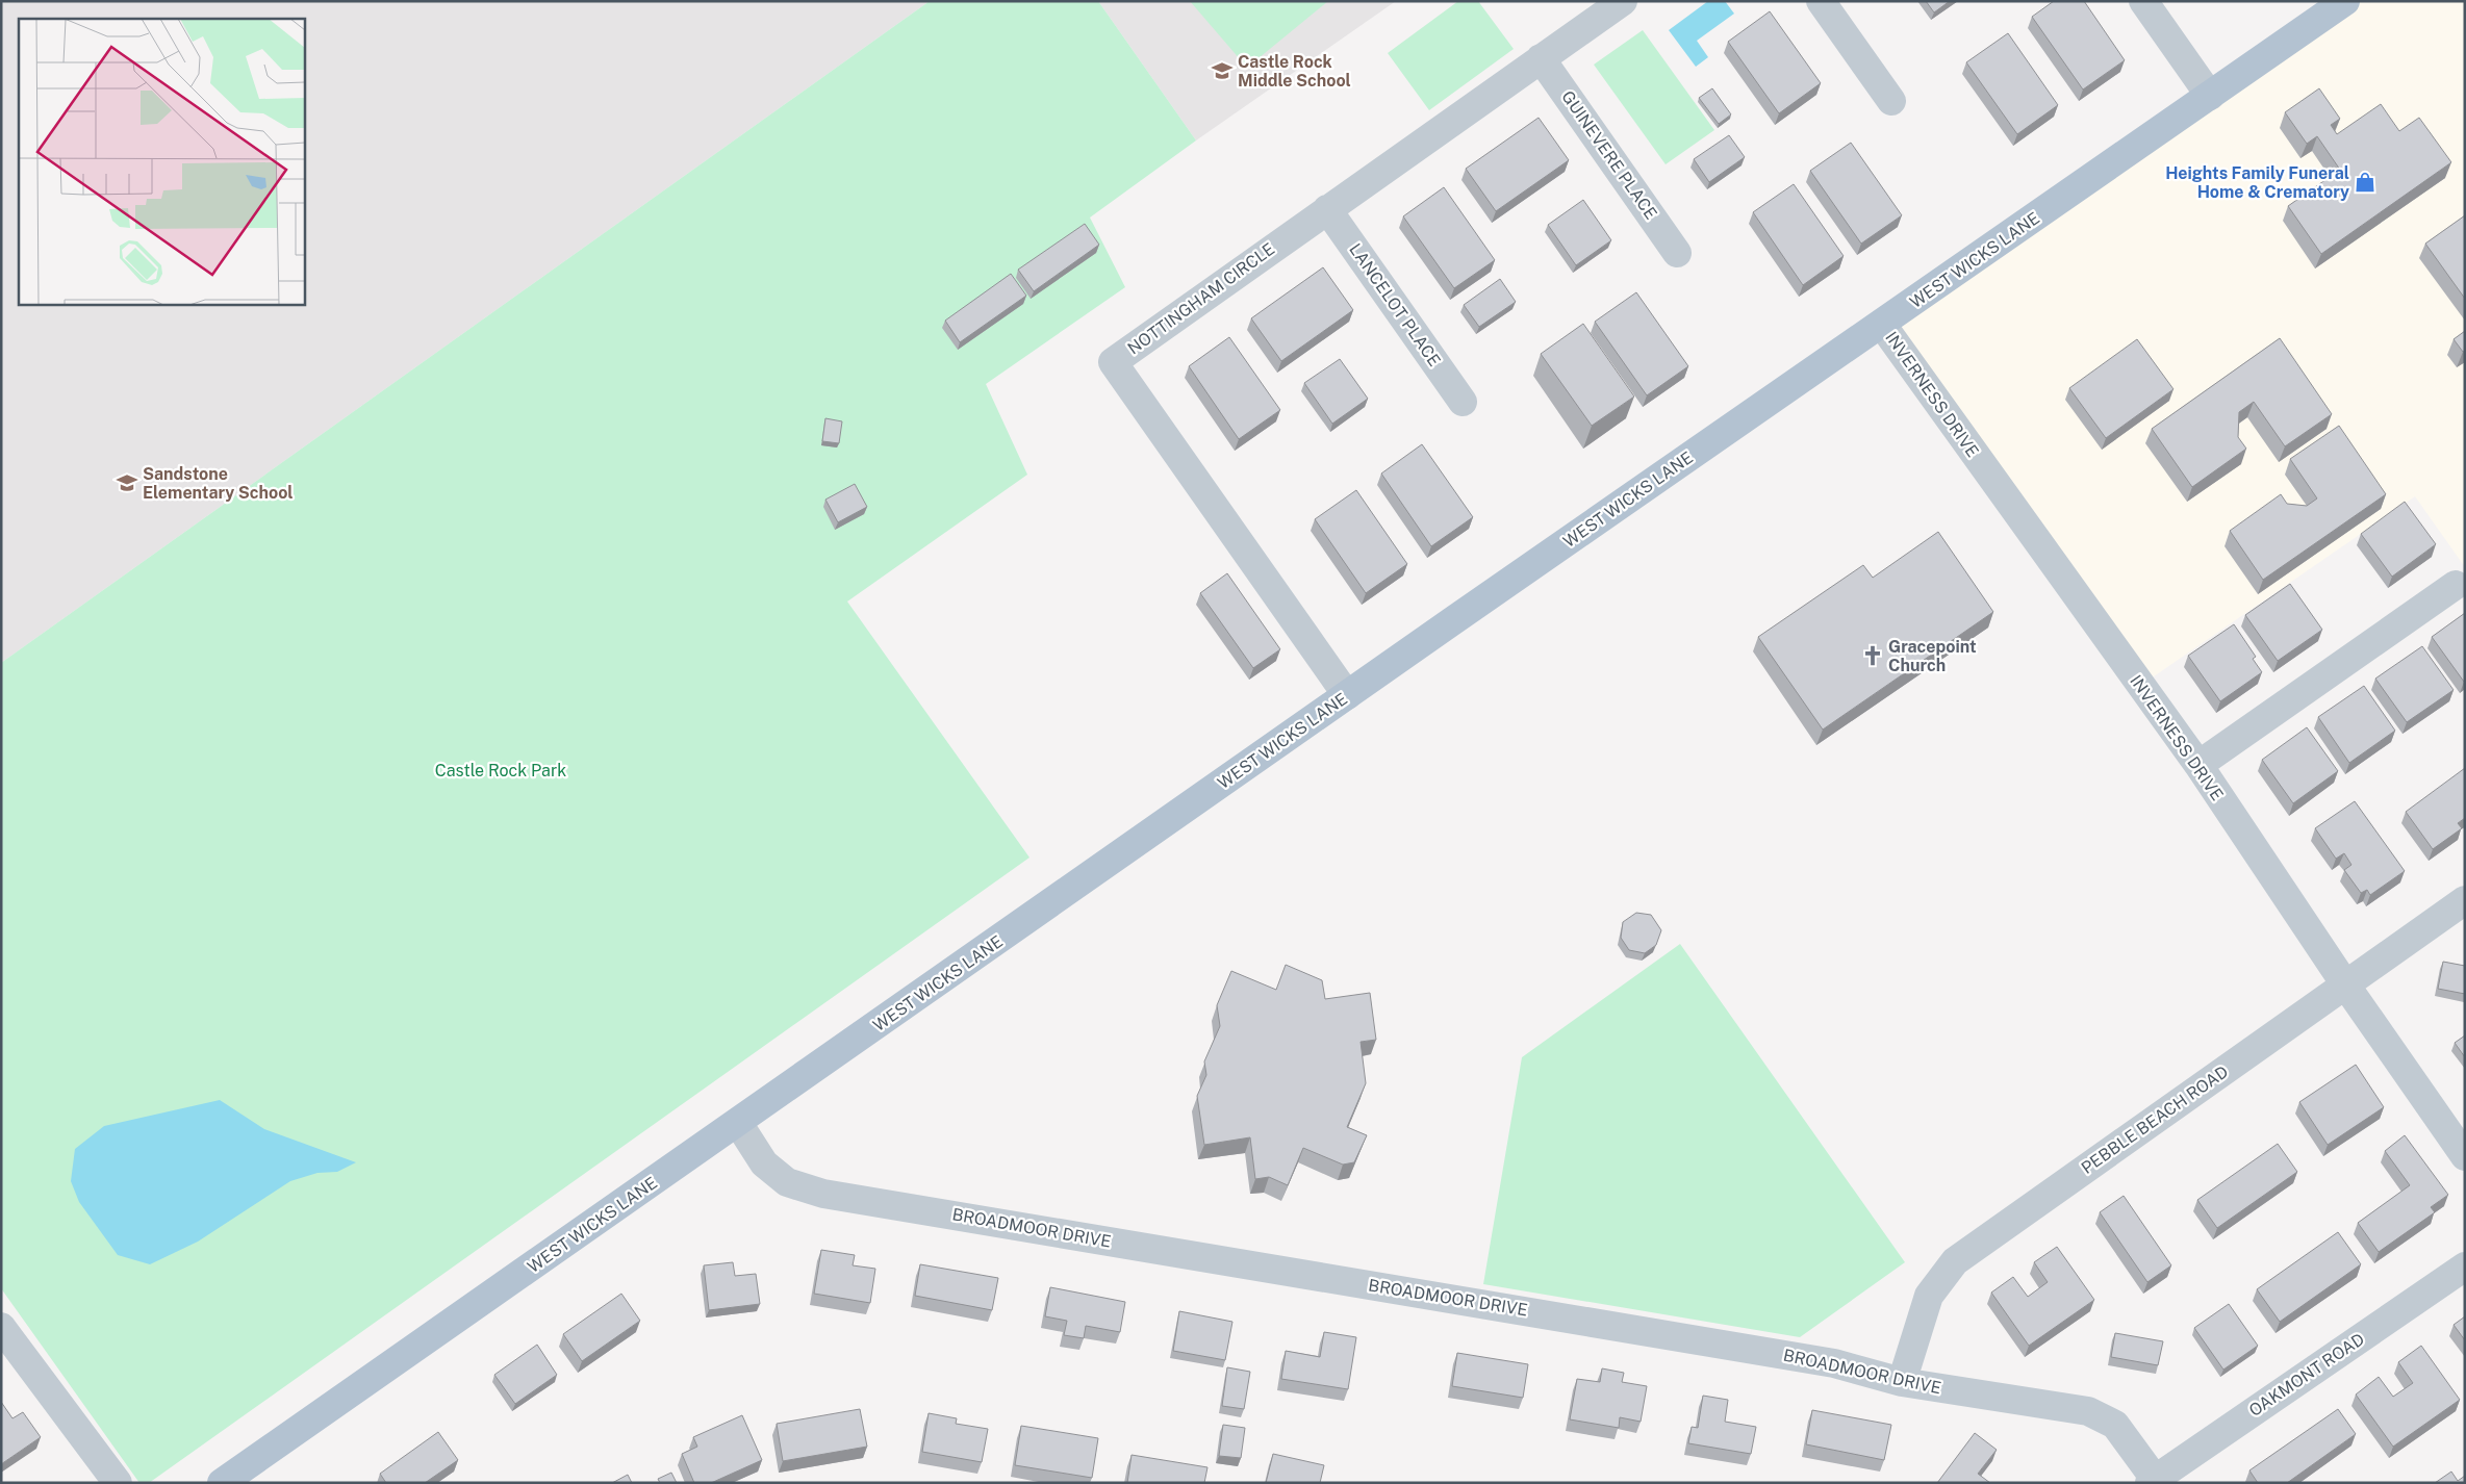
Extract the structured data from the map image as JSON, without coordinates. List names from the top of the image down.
{
  "streets": {
    "main road": ["WEST WICKS LANE"],
    "street": [
      "GUINEVERE PLACE",
      "NOTTINGHAM CIRCLE",
      "LANCELOT PLACE",
      "INVERNESS DRIVE",
      "PEBBLE BEACH ROAD",
      "BROADMOOR DRIVE",
      "OAKMONT ROAD"
    ]
  },
  "crossings": [
    ["GUINEVERE PLACE", "NOTTINGHAM CIRCLE"],
    ["WEST WICKS LANE", "NOTTINGHAM CIRCLE"],
    ["WEST WICKS LANE", "INVERNESS DRIVE"],
    ["WEST WICKS LANE", "BROADMOOR DRIVE"],
    ["NOTTINGHAM CIRCLE", "LANCELOT PLACE"],
    ["INVERNESS DRIVE", "PEBBLE BEACH ROAD"],
    ["PEBBLE BEACH ROAD", "BROADMOOR DRIVE"],
    ["BROADMOOR DRIVE", "OAKMONT ROAD"]
  ],
  "parks": ["Castle Rock Park"],
  "places": {
    "school or university": ["Castle Rock Middle School", "Sandstone Elementary School"],
    "shop": ["Heights Family Funeral Home & Crematory"],
    "church": ["Gracepoint Church"]
  }
}
